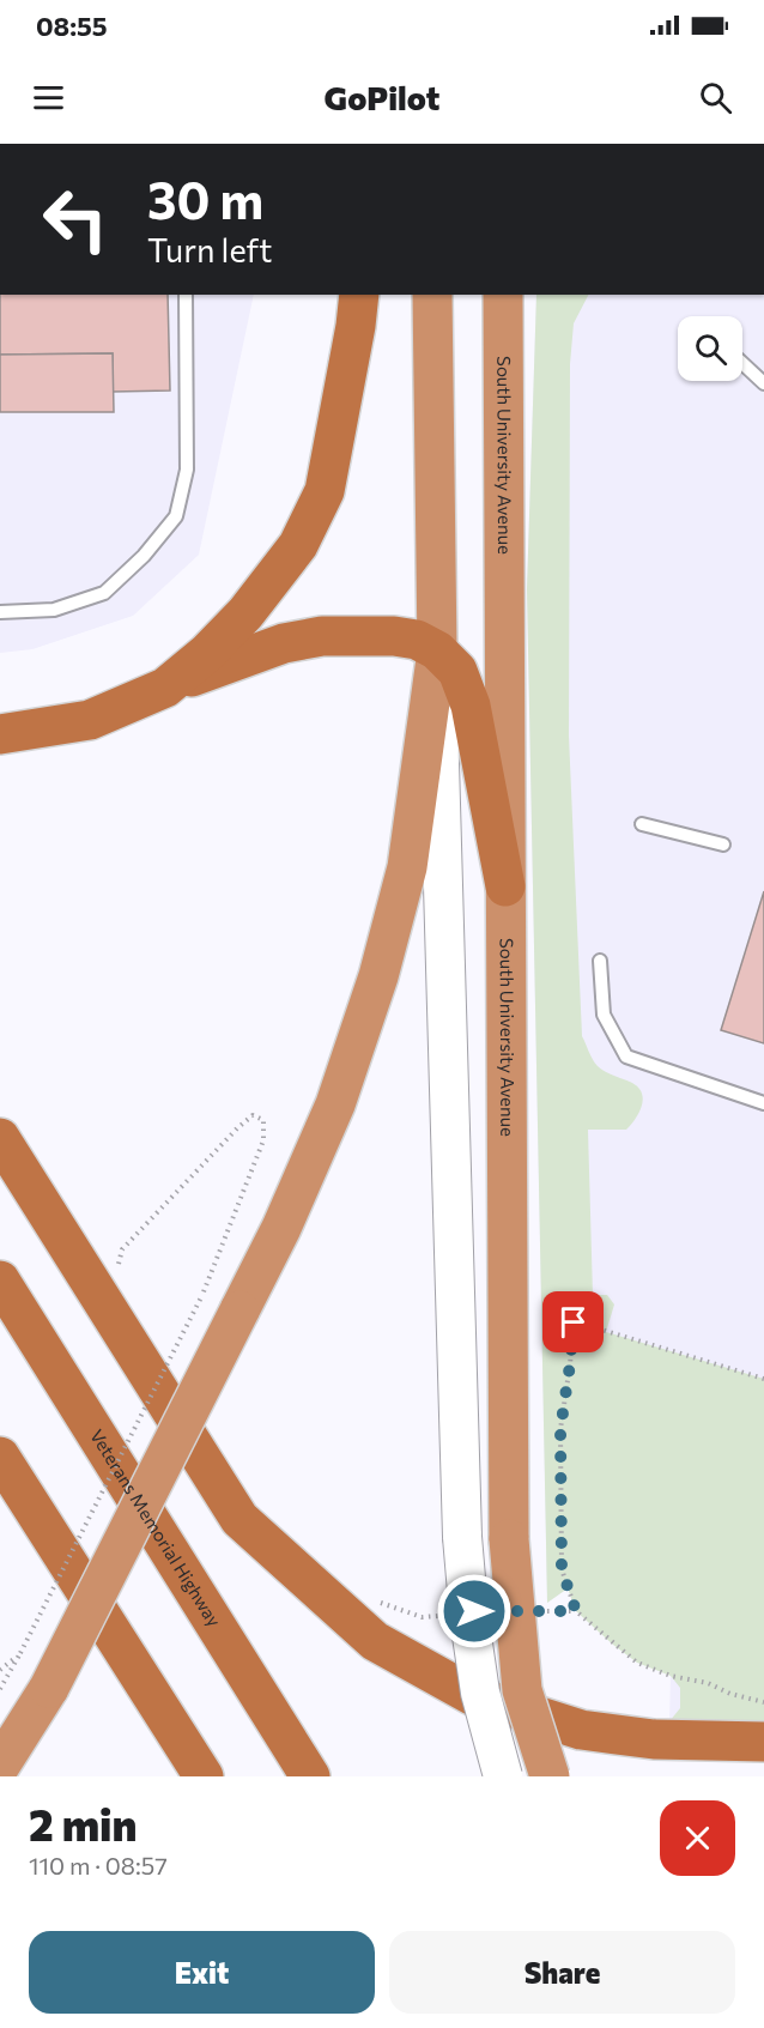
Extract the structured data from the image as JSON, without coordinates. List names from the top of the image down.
{
  "streets": {
    "highway": ["South University Avenue", "Veterans Memorial Highway"]
  },
  "page": {
    "status": "08:55",
    "header": "GoPilot",
    "turn": ["30 m", "Turn left"],
    "heading": ["2 min", "110 m · 08:57"],
    "buttons": ["Exit", "Share"]
  }
}
